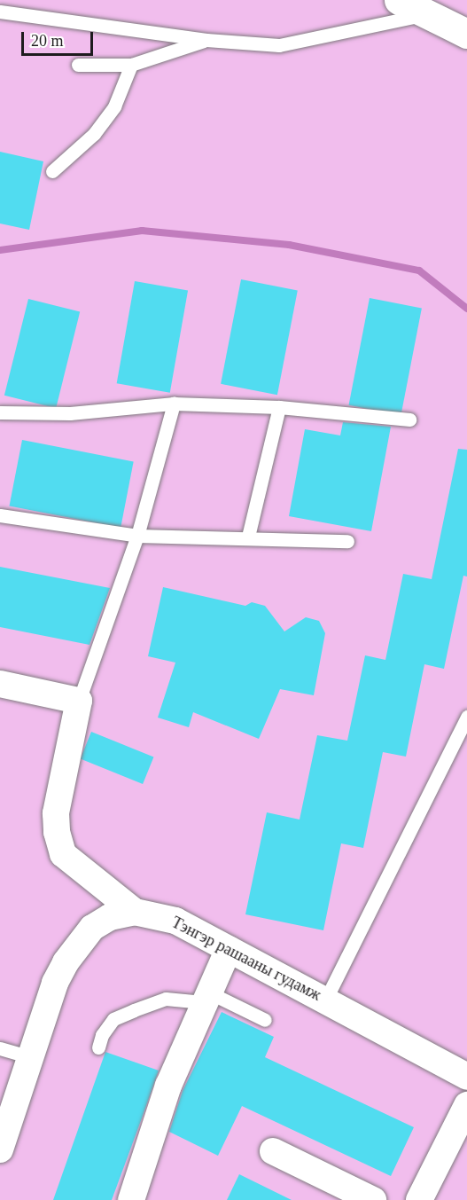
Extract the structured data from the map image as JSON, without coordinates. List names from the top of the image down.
{
  "streets": {
    "street": ["Тэнгэр рашааны гудамж"]
  },
  "scale_bar": "20 m"
}
